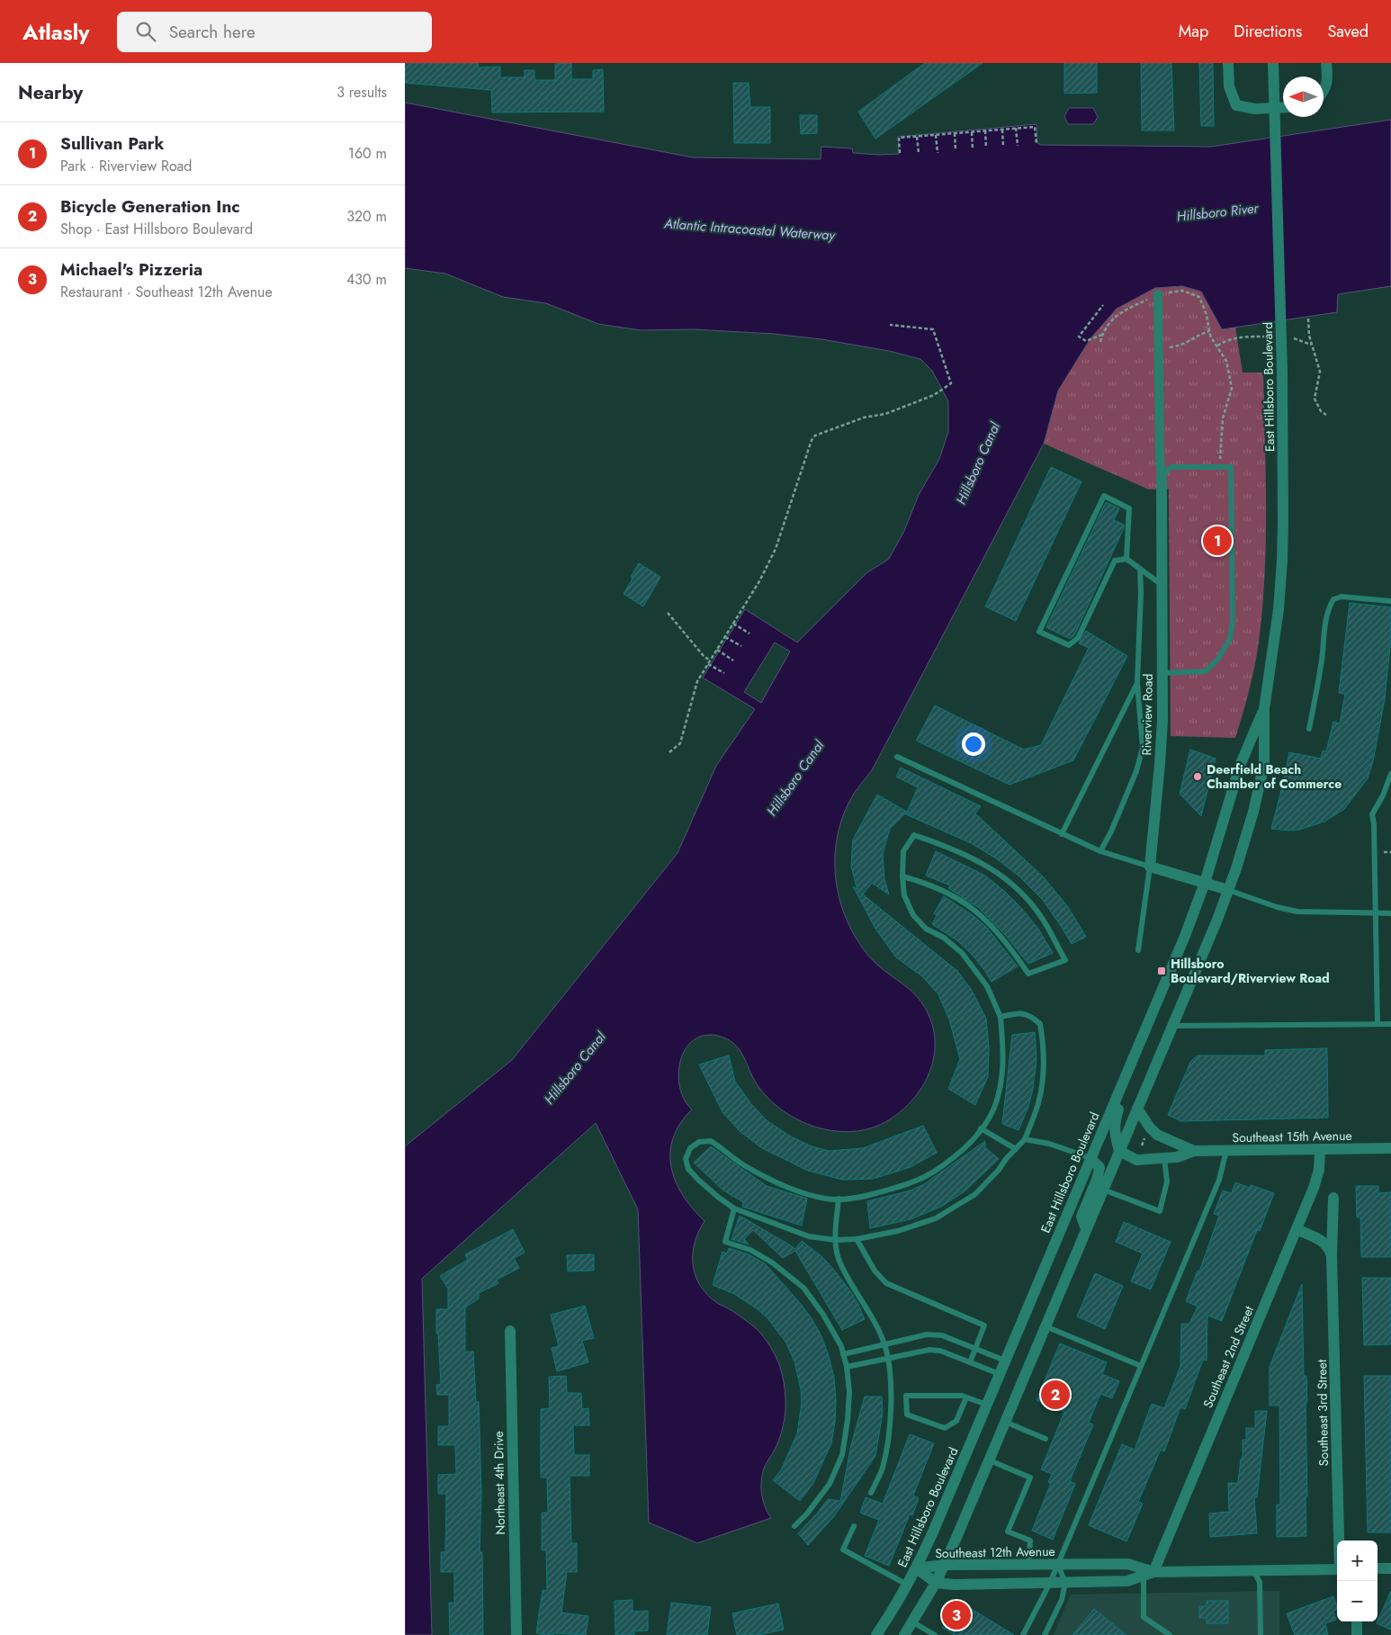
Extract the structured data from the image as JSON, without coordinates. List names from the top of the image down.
{
  "streets": {
    "main road": [
      "East Hillsboro Boulevard",
      "Riverview Road",
      "Southeast 15th Avenue",
      "Southeast 2nd Street",
      "Southeast 3rd Street",
      "Northeast 4th Drive",
      "Southeast 12th Avenue"
    ]
  },
  "crossings": [
    ["East Hillsboro Boulevard", "Southeast 15th Avenue"],
    ["East Hillsboro Boulevard", "Southeast 12th Avenue"],
    ["Southeast 15th Avenue", "Southeast 2nd Street"],
    ["Southeast 2nd Street", "Southeast 12th Avenue"]
  ],
  "water": ["Hillsboro River", "Atlantic Intracoastal Waterway", "Hillsboro Canal"],
  "places": {
    "other": ["Deerfield Beach Chamber of Commerce"],
    "transit": ["Hillsboro Boulevard/Riverview Road"]
  },
  "north": "left",
  "page": {
    "header": "Atlasly",
    "search": "Search here",
    "nav": ["Map", "Directions", "Saved"],
    "heading": ["Nearby", "3 results"],
    "list": [
      {
        "mark": "1",
        "name": "Sullivan Park",
        "note": "Park · Riverview Road",
        "value": "160 m"
      },
      {
        "mark": "2",
        "name": "Bicycle Generation Inc",
        "note": "Shop · East Hillsboro Boulevard",
        "value": "320 m"
      },
      {
        "mark": "3",
        "name": "Michael's Pizzeria",
        "note": "Restaurant · Southeast 12th Avenue",
        "value": "430 m"
      }
    ],
    "pins": ["1", "2", "3"],
    "map_buttons": ["+", "−"]
  }
}
